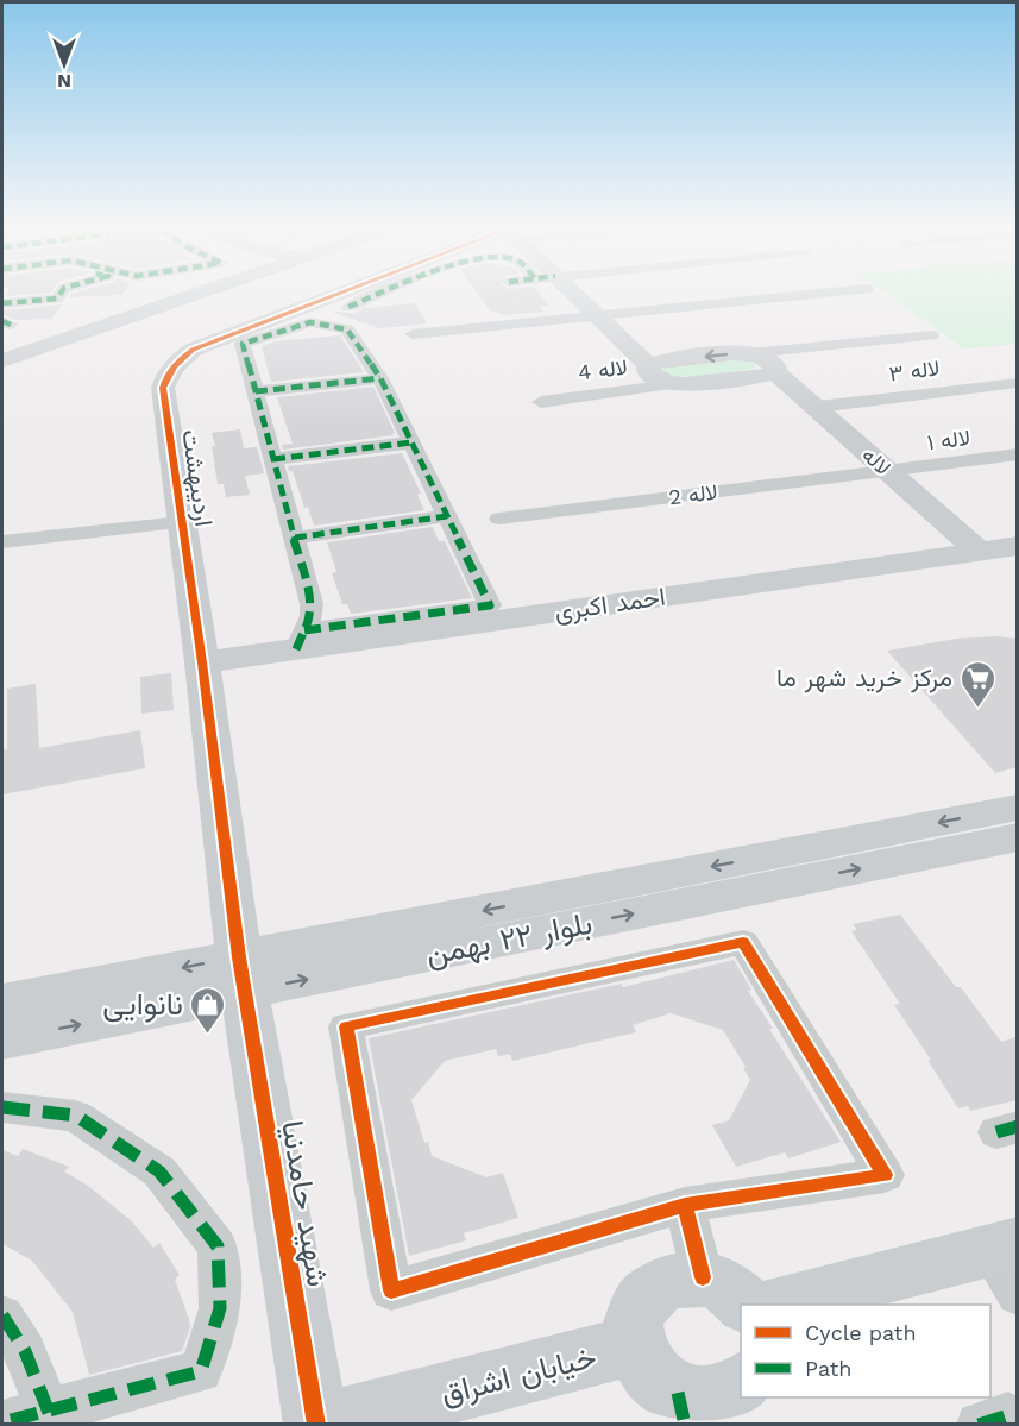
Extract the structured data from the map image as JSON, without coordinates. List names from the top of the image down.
{
  "streets": {
    "street": [
      "لاله 4",
      "لاله ۳",
      "لاله ۱",
      "لاله",
      "اردیبهشت",
      "لاله 2",
      "احمد اکبری",
      "بلوار ۲۲ بهمن",
      "شهید حامدنیا",
      "خیابان اشراق"
    ]
  },
  "crossings": [
    ["لاله ۳", "لاله"],
    ["لاله ۱", "لاله"],
    ["لاله ۱", "لاله 2"],
    ["لاله", "لاله 2"],
    ["لاله", "احمد اکبری"],
    ["اردیبهشت", "احمد اکبری"],
    ["اردیبهشت", "بلوار ۲۲ بهمن"],
    ["اردیبهشت", "شهید حامدنیا"],
    ["بلوار ۲۲ بهمن", "شهید حامدنیا"],
    ["شهید حامدنیا", "خیابان اشراق"]
  ],
  "places": {
    "supermarket": ["مرکز خرید شهر ما"],
    "shop": ["نانوایی"]
  },
  "legend": ["Cycle path", "Path"],
  "north": "bottom"
}
